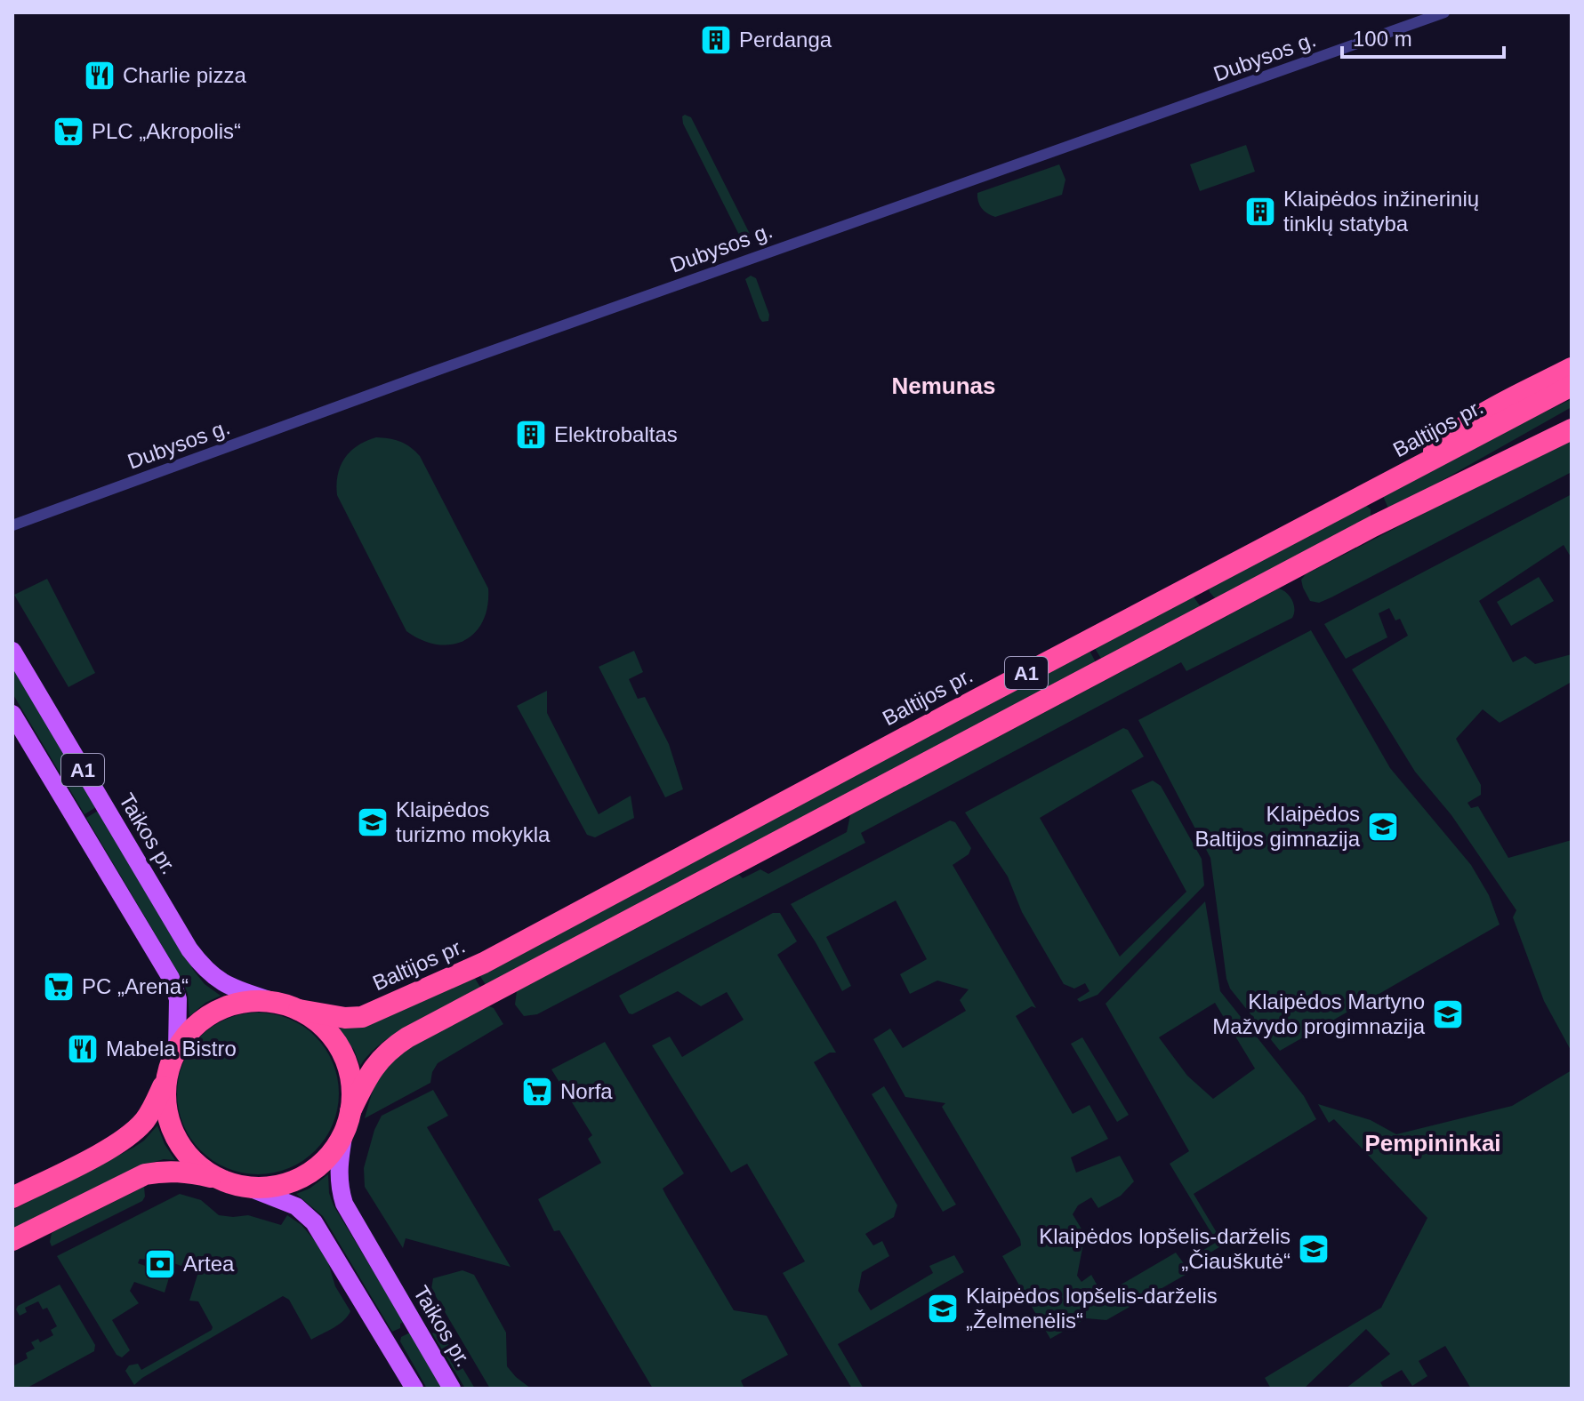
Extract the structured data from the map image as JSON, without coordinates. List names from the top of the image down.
{
  "streets": {
    "highway": ["Baltijos pr.", "A1"],
    "main road": ["Taikos pr."],
    "street": ["Dubysos g."]
  },
  "crossings": [
    ["Baltijos pr.", "A1"],
    ["Baltijos pr.", "Taikos pr."],
    ["A1", "Taikos pr."]
  ],
  "districts": ["Nemunas", "Pempininkai"],
  "places": {
    "building": ["Perdanga", "Klaipėdos inžinerinių tinklų statyba", "Elektrobaltas"],
    "restaurant": ["Charlie pizza", "Mabela Bistro"],
    "supermarket": ["PLC „Akropolis“", "PC „Arena“", "Norfa"],
    "school or university": [
      "Klaipėdos turizmo mokykla",
      "Klaipėdos Baltijos gimnazija",
      "Klaipėdos Martyno Mažvydo progimnazija",
      "Klaipėdos lopšelis-darželis „Čiauškutė“",
      "Klaipėdos lopšelis-darželis „Želmenėlis“"
    ],
    "bank": ["Artea"]
  },
  "scale_bar": "100 m"
}
